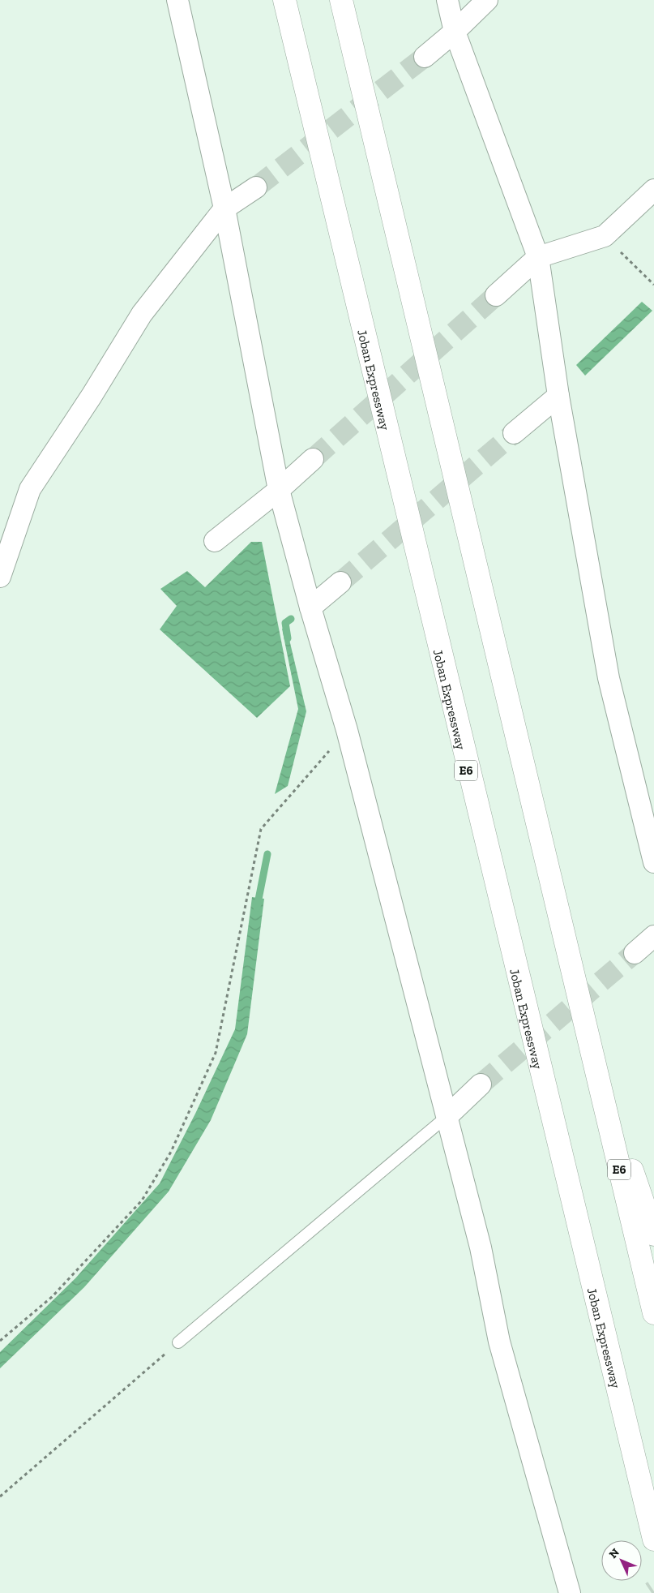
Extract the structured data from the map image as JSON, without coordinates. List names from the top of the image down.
{
  "streets": {
    "highway": ["Joban Expressway", "E6"]
  },
  "north": "top left"
}
